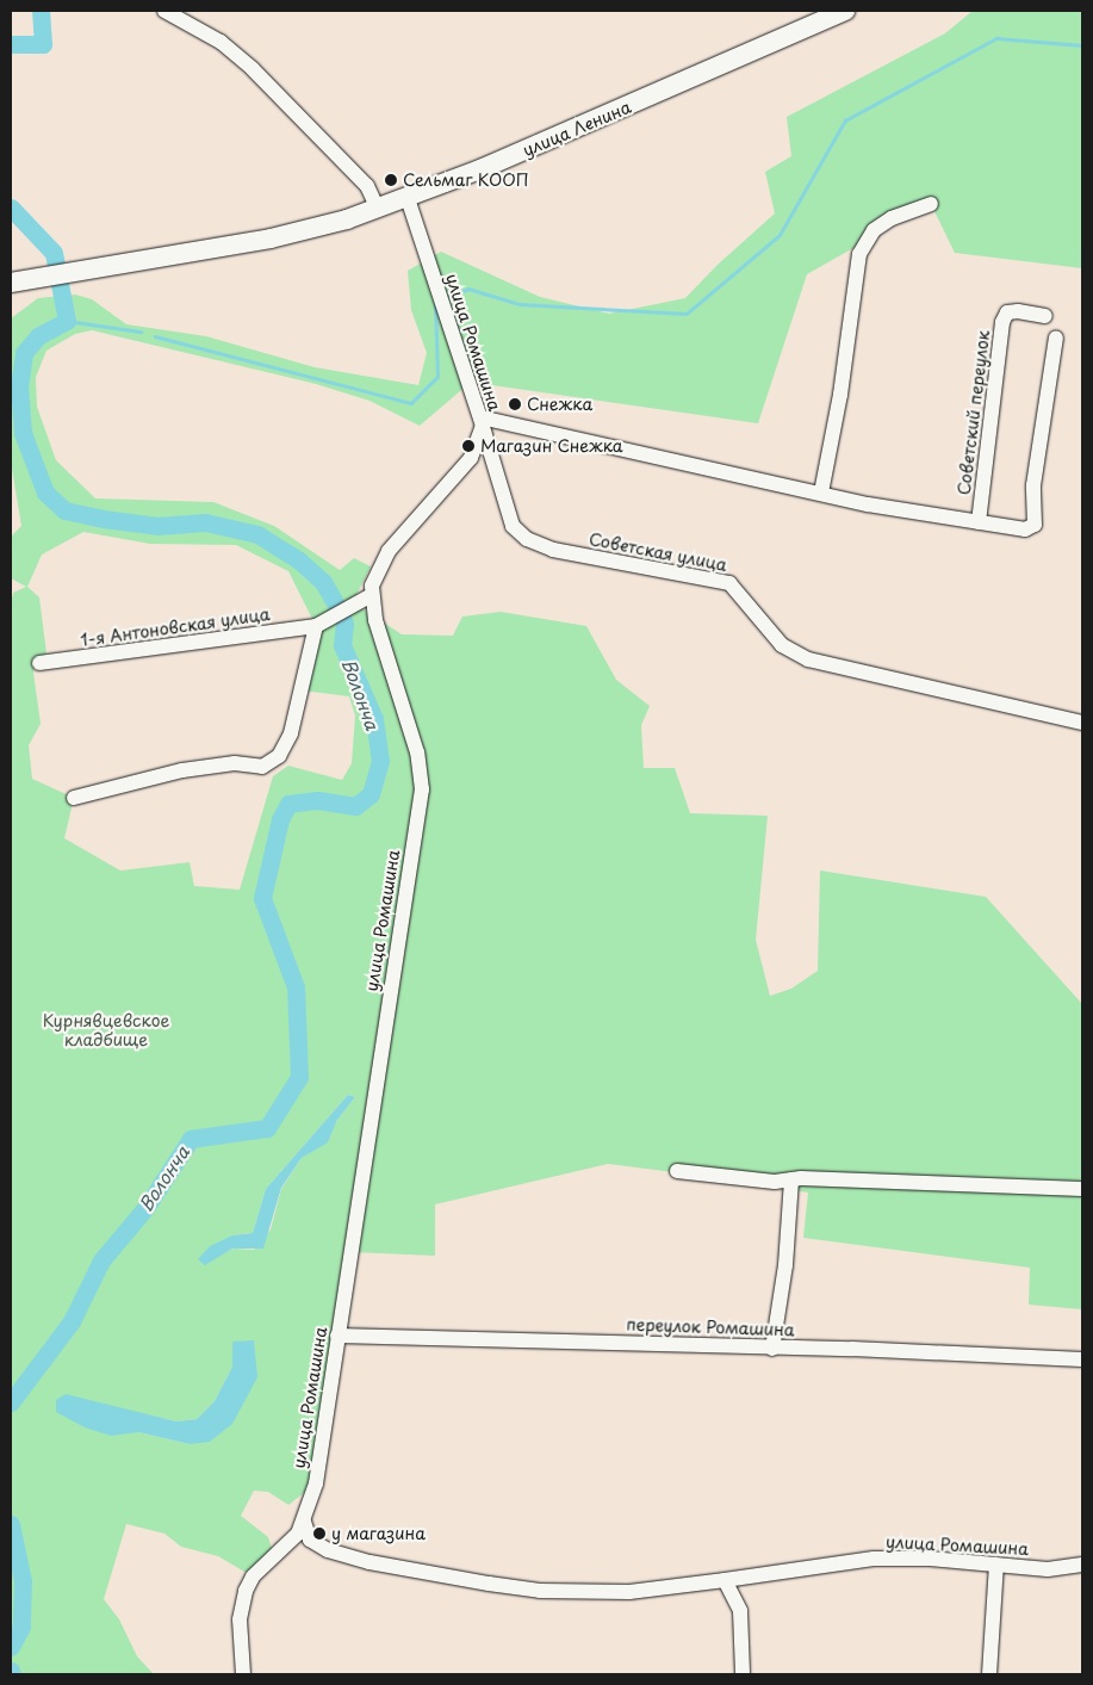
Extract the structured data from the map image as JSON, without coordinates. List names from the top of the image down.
{
  "streets": {
    "main road": ["улица Ленина"],
    "street": [
      "улица Ромашина",
      "Советский переулок",
      "Советская улица",
      "1-я Антоновская улица",
      "переулок Ромашина"
    ]
  },
  "crossings": [
    ["улица Ленина", "улица Ромашина"],
    ["улица Ромашина", "Советская улица"],
    ["улица Ромашина", "переулок Ромашина"]
  ],
  "water": ["Волонча"],
  "parks": ["Курнявцевское кладбище"],
  "places": [
    "Сельмаг КООП",
    "Снежка",
    "Магазин Снежка",
    "у магазина"
  ]
}
